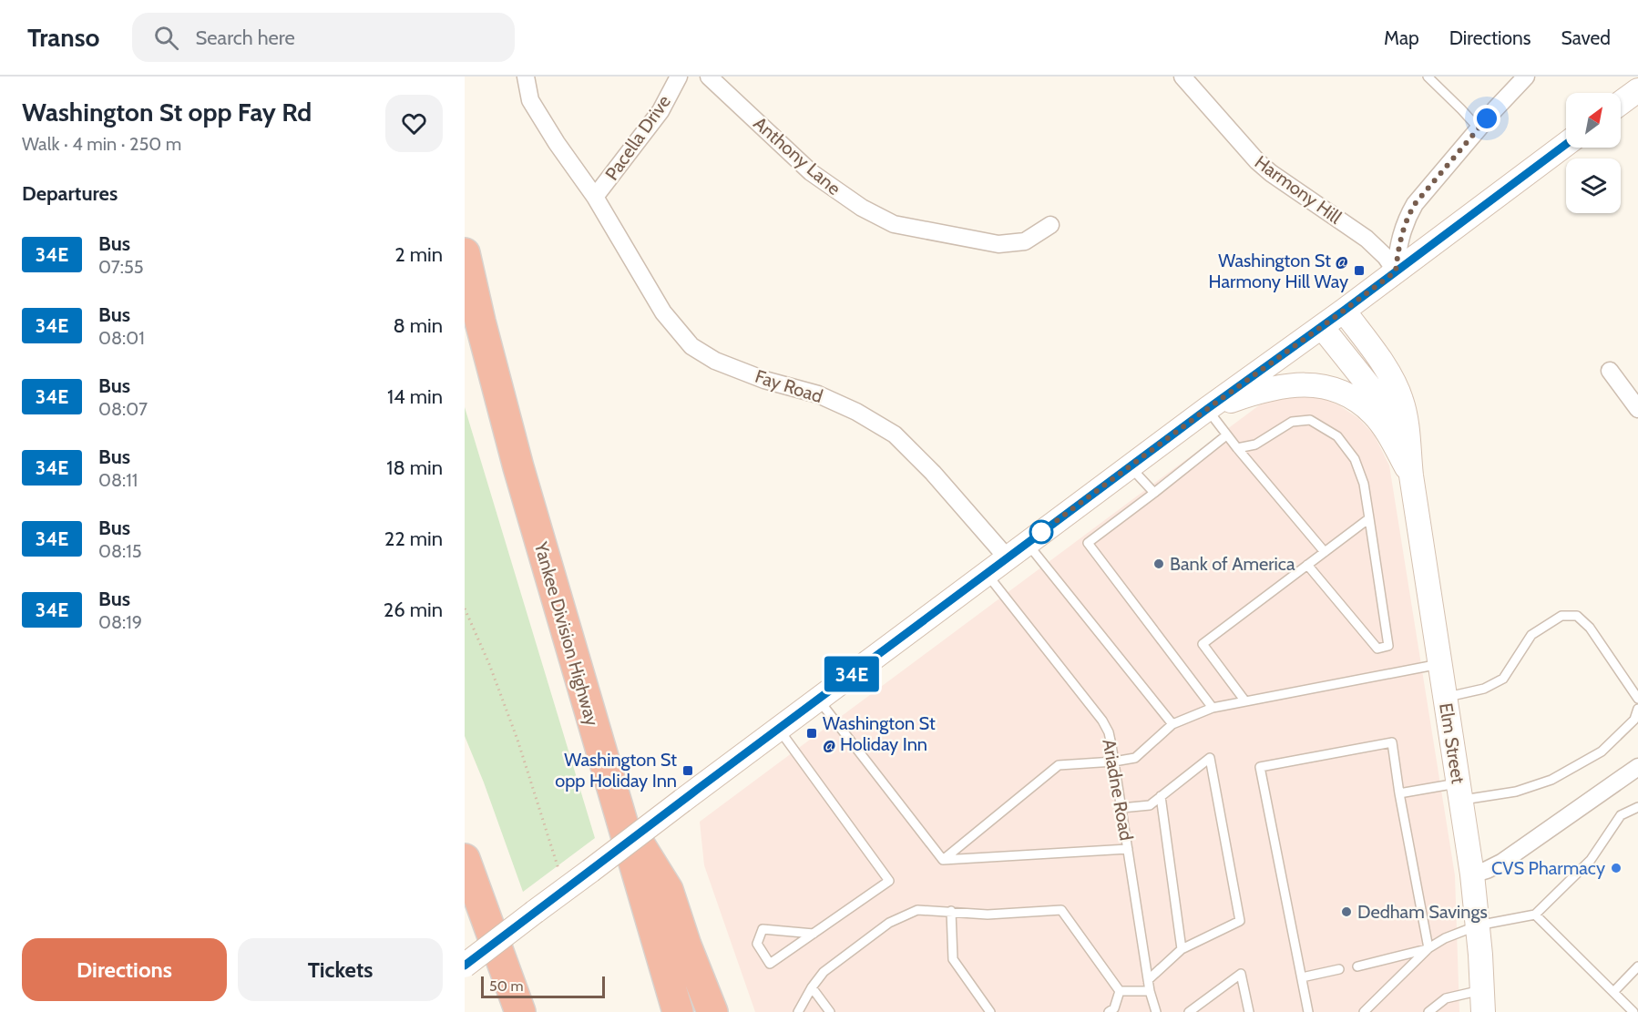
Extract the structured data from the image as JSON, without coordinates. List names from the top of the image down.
{
  "streets": {
    "highway": ["Yankee Division Highway"],
    "main road": ["Elm Street"],
    "street": [
      "Pacella Drive",
      "Anthony Lane",
      "Harmony Hill",
      "Fay Road"
    ],
    "lane": ["Ariadne Road"]
  },
  "crossings": [
    ["Pacella Drive", "Fay Road"]
  ],
  "places": {
    "transit": ["Washington St @ Harmony Hill Way", "Washington St @ Holiday Inn", "Washington St opp Holiday Inn"],
    "other": ["Bank of America", "CVS Pharmacy", "Dedham Savings"]
  },
  "lines": ["bus line 34E"],
  "scale_bar": "50 m",
  "north": "top right",
  "page": {
    "header": "Transo",
    "search": "Search here",
    "nav": ["Map", "Directions", "Saved"],
    "heading": [
      ["Washington St opp Fay Rd", "Walk · 4 min · 250 m"],
      "Departures"
    ],
    "on_map": "34E",
    "list": [
      {
        "mark": "34E",
        "name": "Bus",
        "note": "07:55",
        "value": "2 min"
      },
      {
        "mark": "34E",
        "name": "Bus",
        "note": "08:01",
        "value": "8 min"
      },
      {
        "mark": "34E",
        "name": "Bus",
        "note": "08:07",
        "value": "14 min"
      },
      {
        "mark": "34E",
        "name": "Bus",
        "note": "08:11",
        "value": "18 min"
      },
      {
        "mark": "34E",
        "name": "Bus",
        "note": "08:15",
        "value": "22 min"
      },
      {
        "mark": "34E",
        "name": "Bus",
        "note": "08:19",
        "value": "26 min"
      }
    ],
    "buttons": ["Directions", "Tickets"],
    "scale": "50 m"
  }
}
